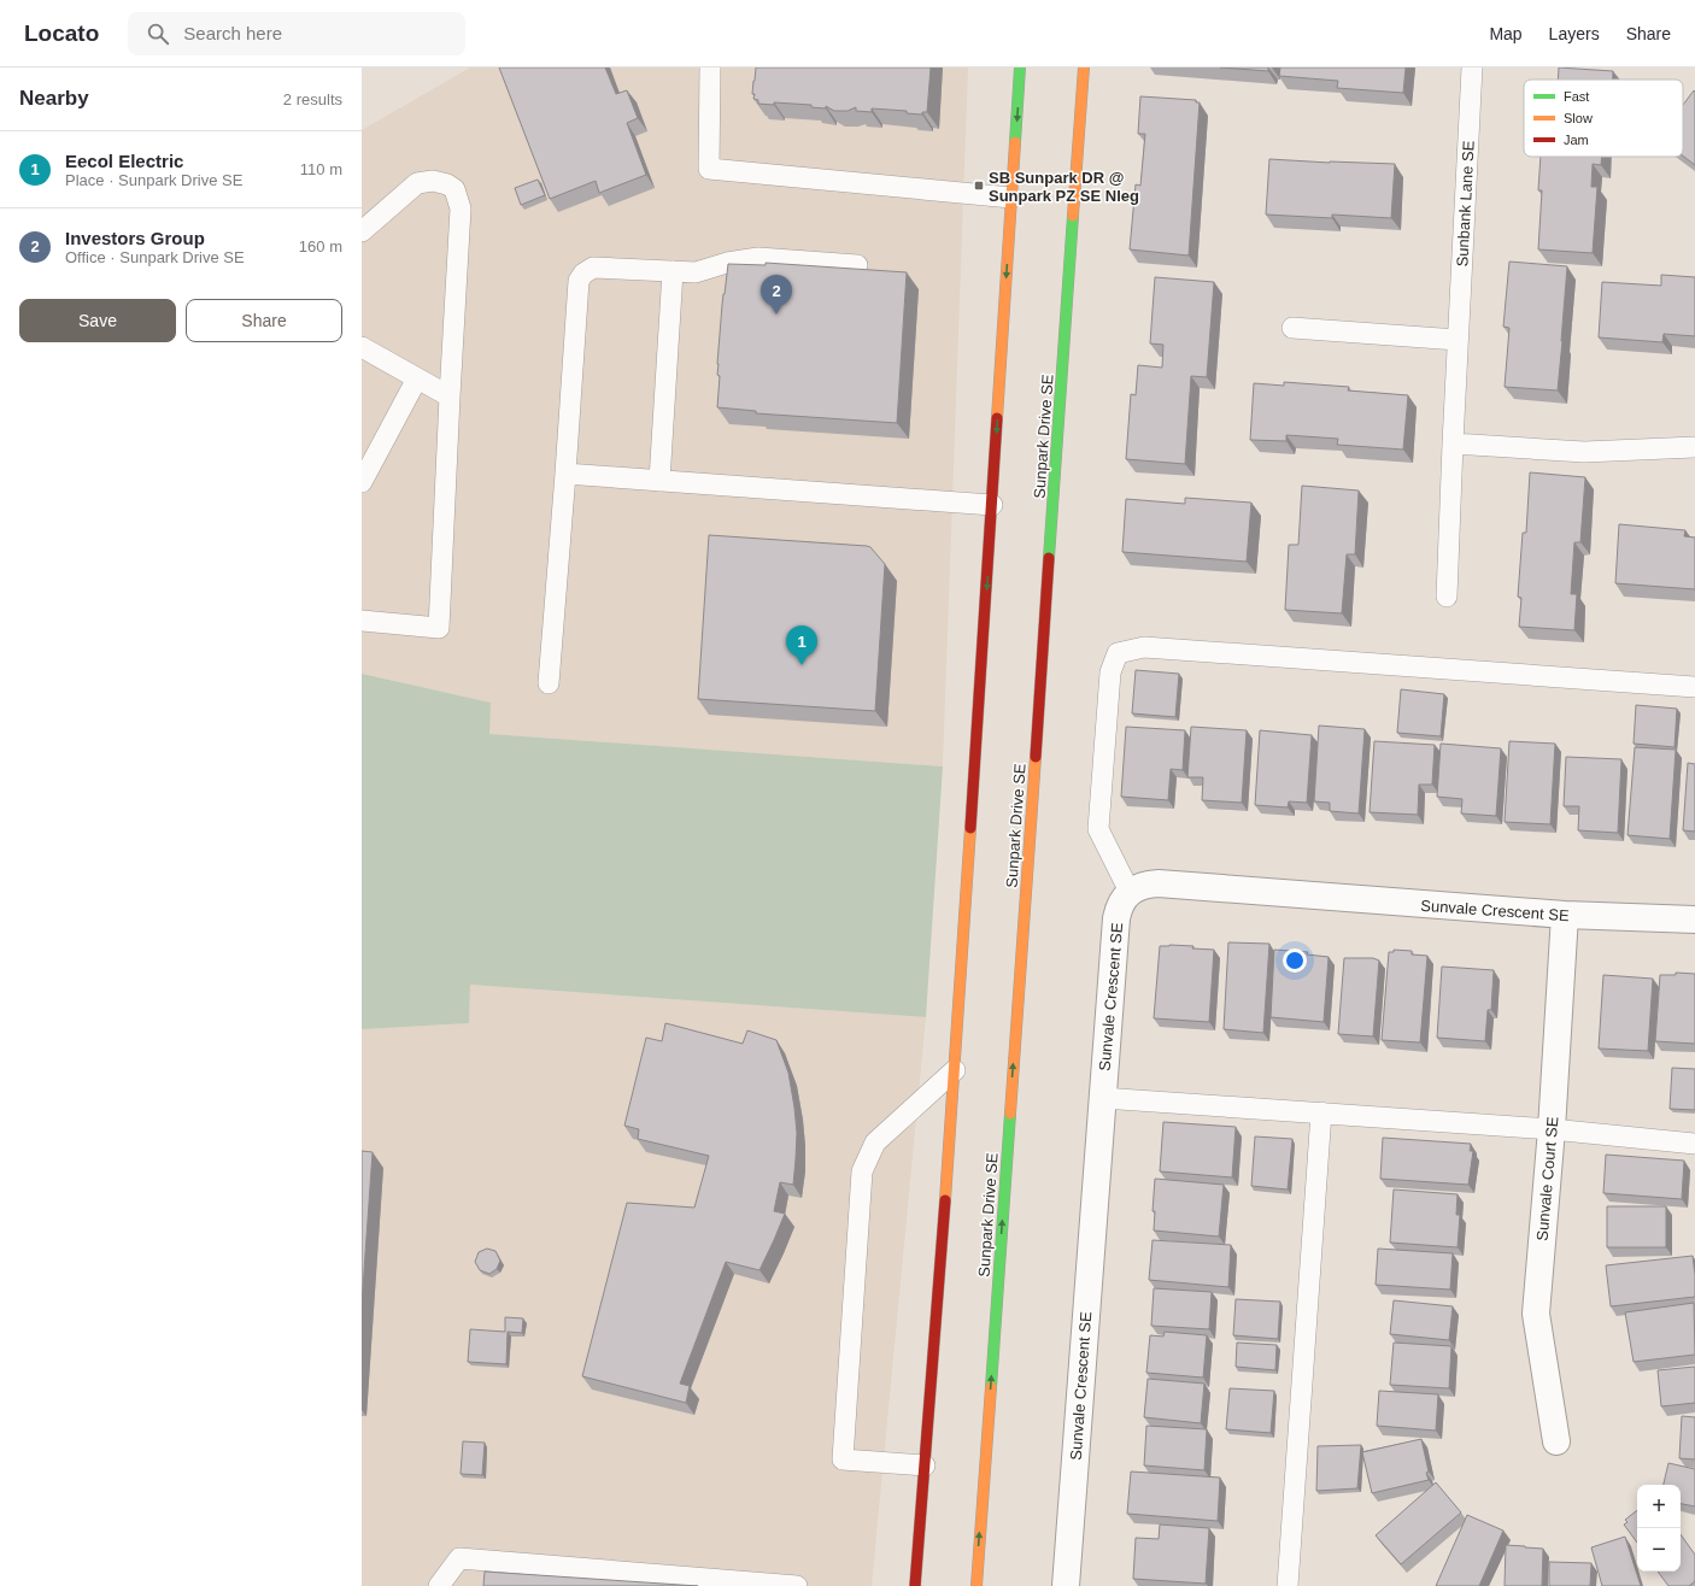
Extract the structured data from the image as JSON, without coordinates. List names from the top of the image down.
{
  "streets": {
    "street": ["Sunpark Drive SE", "Sunvale Crescent SE", "Sunvale Court SE"],
    "lane": ["Sunbank Lane SE"]
  },
  "crossings": [
    ["Sunvale Crescent SE", "Sunvale Court SE"]
  ],
  "places": {
    "transit": ["SB Sunpark DR @ Sunpark PZ SE Nleg"]
  },
  "legend": ["Fast", "Slow", "Jam"],
  "page": {
    "header": "Locato",
    "search": "Search here",
    "nav": ["Map", "Layers", "Share"],
    "heading": ["Nearby", "2 results"],
    "list": [
      {
        "mark": "1",
        "name": "Eecol Electric",
        "note": "Place · Sunpark Drive SE",
        "value": "110 m"
      },
      {
        "mark": "2",
        "name": "Investors Group",
        "note": "Office · Sunpark Drive SE",
        "value": "160 m"
      }
    ],
    "pins": ["2", "1"],
    "buttons": ["Save", "Share"],
    "map_buttons": ["+", "−"]
  }
}
